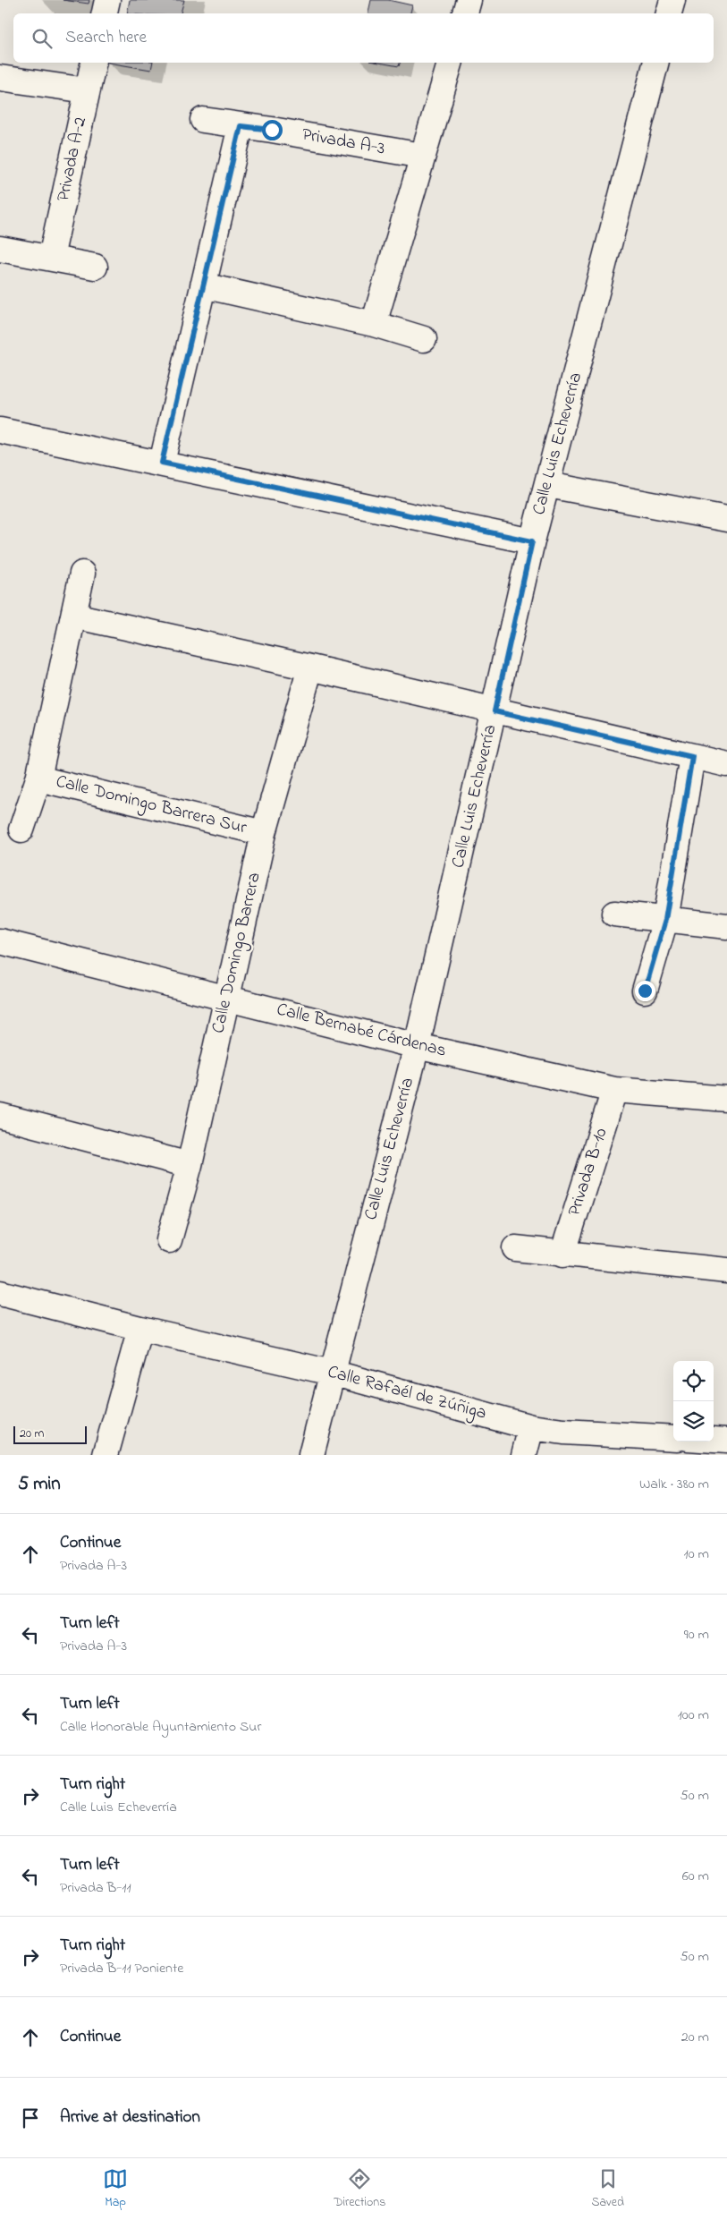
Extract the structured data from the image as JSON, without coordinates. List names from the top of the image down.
{
  "streets": {
    "street": [
      "Privada A-3",
      "Privada A-2",
      "Calle Luis Echeverría",
      "Calle Domingo Barrera Sur",
      "Calle Domingo Barrera",
      "Calle Bernabé Cárdenas",
      "Privada B-10",
      "Calle Rafaél de Zúñiga"
    ]
  },
  "crossings": [
    ["Calle Luis Echeverría", "Calle Bernabé Cárdenas"],
    ["Calle Luis Echeverría", "Calle Rafaél de Zúñiga"],
    ["Calle Domingo Barrera Sur", "Calle Domingo Barrera"],
    ["Calle Domingo Barrera", "Calle Bernabé Cárdenas"],
    ["Calle Bernabé Cárdenas", "Privada B-10"]
  ],
  "scale_bar": "20 m",
  "page": {
    "search": "Search here",
    "scale": "20 m",
    "heading": ["5 min", "Walk · 380 m"],
    "list": [
      ["Continue", "Privada A-3", "10 m"],
      ["Turn left", "Privada A-3", "90 m"],
      ["Turn left", "Calle Honorable Ayuntamiento Sur", "100 m"],
      ["Turn right", "Calle Luis Echeverría", "50 m"],
      ["Turn left", "Privada B-11", "60 m"],
      ["Turn right", "Privada B-11 Poniente", "50 m"],
      ["Continue", "20 m"],
      "Arrive at destination"
    ],
    "nav": ["Map", "Directions", "Saved"]
  }
}
